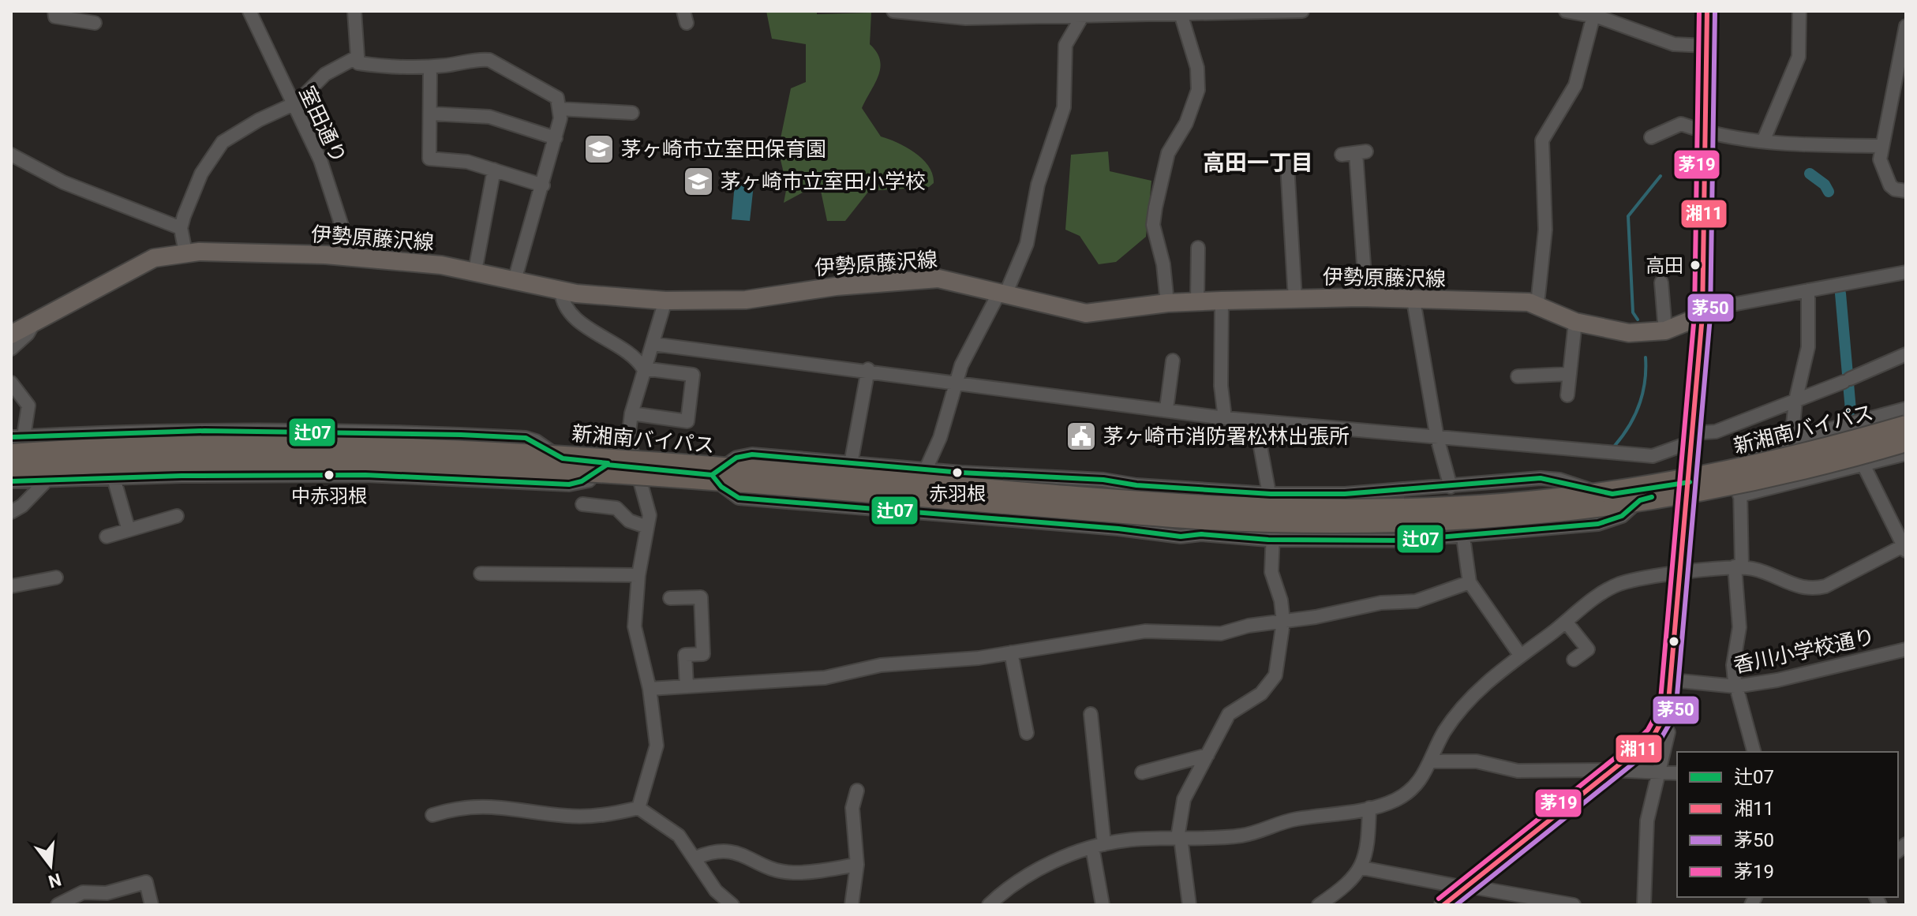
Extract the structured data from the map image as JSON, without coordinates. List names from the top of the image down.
{
  "streets": {
    "highway": ["新湘南バイパス"],
    "main road": ["伊勢原藤沢線"],
    "street": ["室田通り", "香川小学校通り"]
  },
  "crossings": [
    ["室田通り", "伊勢原藤沢線"]
  ],
  "districts": ["高田一丁目"],
  "places": {
    "school or university": ["茅ヶ崎市立室田保育園", "茅ヶ崎市立室田小学校"],
    "other": ["高田", "赤羽根", "中赤羽根"],
    "public building": ["茅ヶ崎市消防署松林出張所"]
  },
  "lines": [
    "transit line 湘11",
    "transit line 茅50",
    "transit line 茅19",
    "transit line 辻07"
  ],
  "legend": [
    "辻07",
    "湘11",
    "茅50",
    "茅19"
  ],
  "north": "bottom"
}
